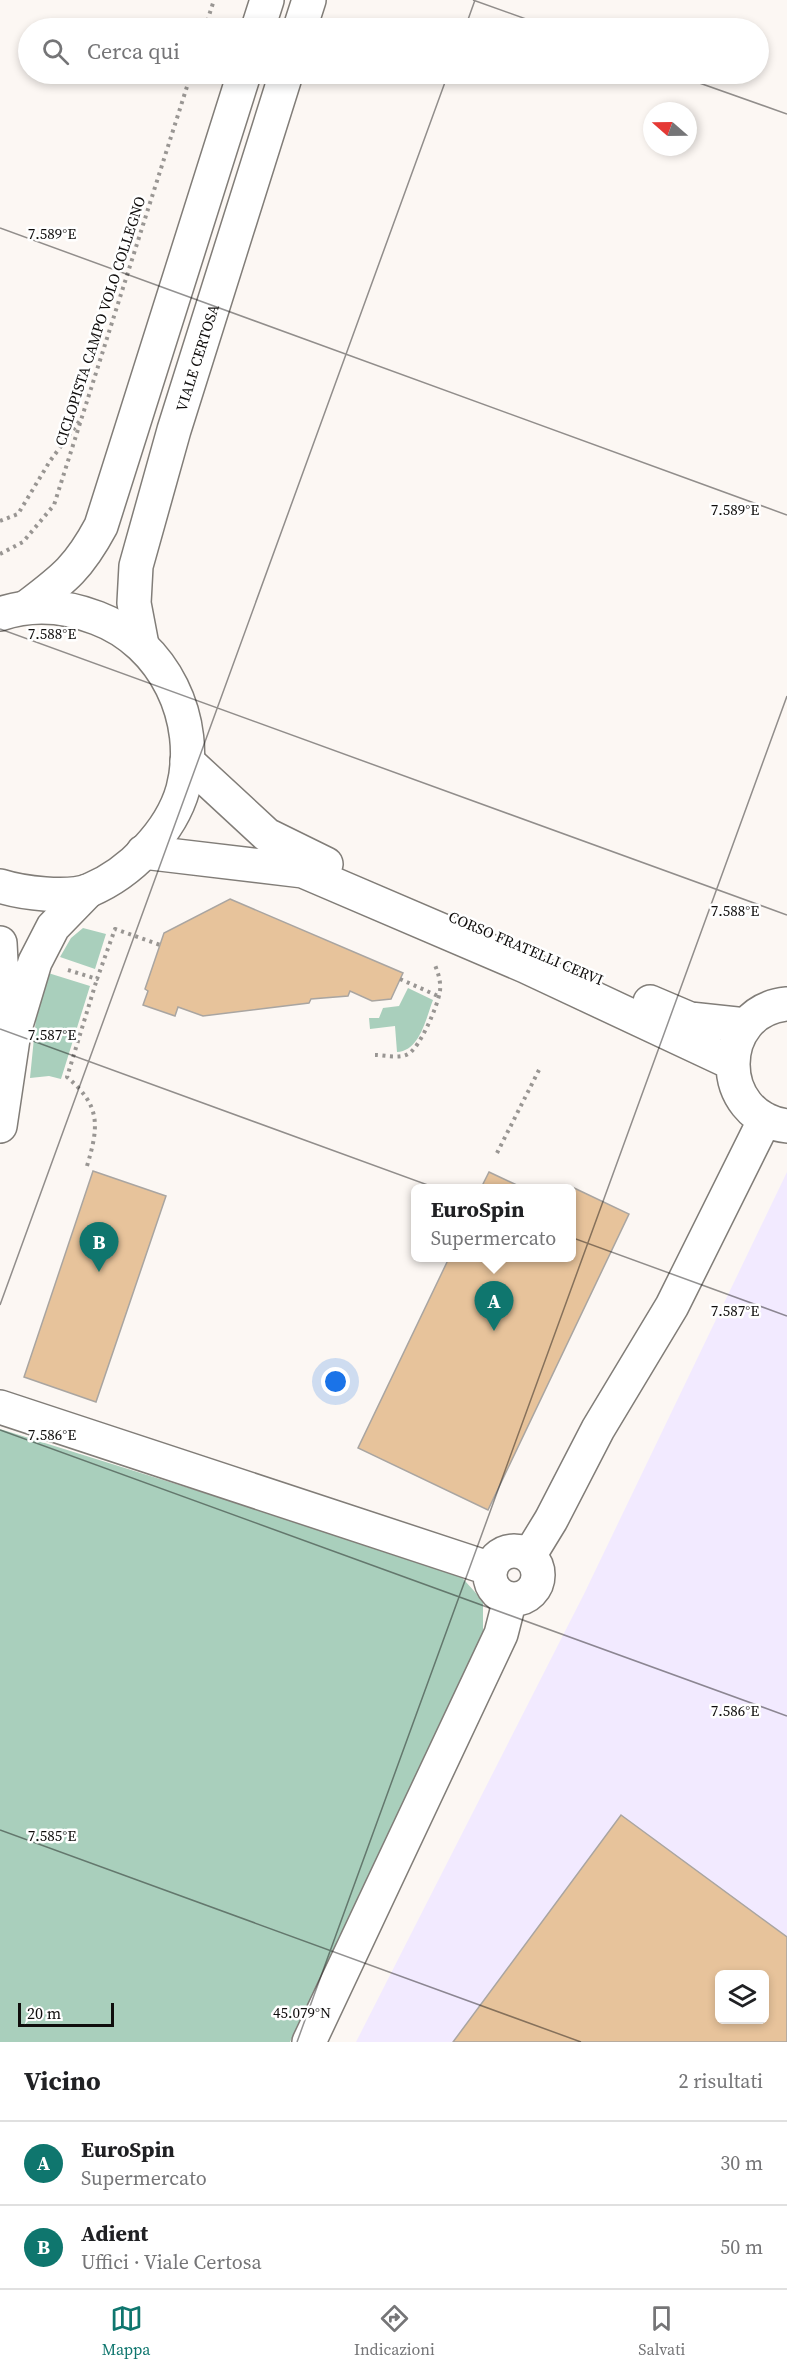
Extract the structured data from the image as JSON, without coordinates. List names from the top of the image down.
{
  "streets": {
    "street": ["VIALE CERTOSA", "CORSO FRATELLI CERVI"],
    "path": ["CICLOPISTA CAMPO VOLO COLLEGNO"]
  },
  "scale_bar": "20 m",
  "north": "left",
  "page": {
    "search": "Cerca qui",
    "popup": ["EuroSpin", "Supermercato"],
    "pins": ["B", "A"],
    "scale": "20 m",
    "heading": ["Vicino", "2 risultati"],
    "list": [
      {
        "mark": "A",
        "name": "EuroSpin",
        "note": "Supermercato",
        "value": "30 m"
      },
      {
        "mark": "B",
        "name": "Adient",
        "note": "Uffici · Viale Certosa",
        "value": "50 m"
      }
    ],
    "nav": ["Mappa", "Indicazioni", "Salvati"]
  },
  "coordinates": [
    "7.589°E",
    "7.588°E",
    "7.587°E",
    "7.586°E",
    "7.585°E",
    "45.079°N"
  ]
}
